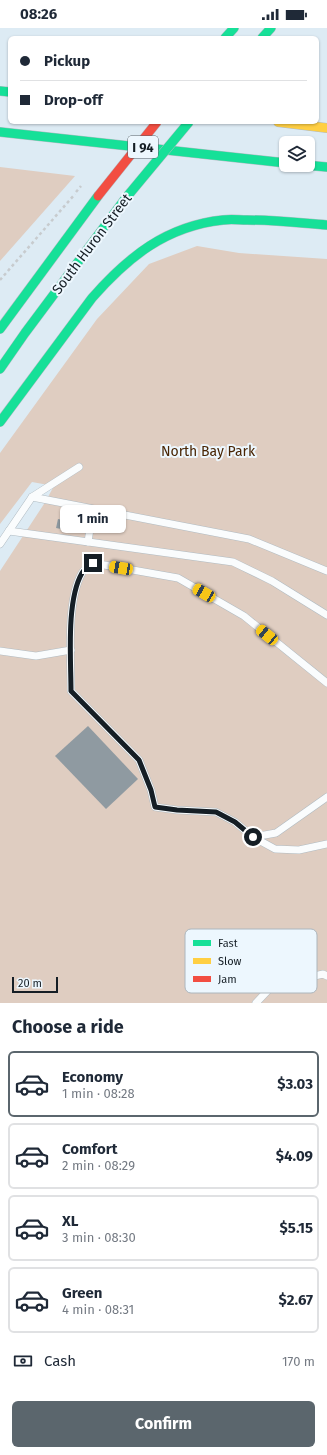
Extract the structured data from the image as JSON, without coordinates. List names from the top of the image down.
{
  "streets": {
    "main road": ["I 94", "South Huron Street"]
  },
  "parks": ["North Bay Park"],
  "legend": ["Fast", "Slow", "Jam"],
  "scale_bar": "20 m",
  "page": {
    "status": "08:26",
    "banner": ["Pickup", "Drop-off"],
    "bubble": "1 min",
    "scale": "20 m",
    "heading": "Choose a ride",
    "list": [
      {
        "name": "Economy",
        "note": "1 min · 08:28",
        "value": "$3.03"
      },
      {
        "name": "Comfort",
        "note": "2 min · 08:29",
        "value": "$4.09"
      },
      {
        "name": "XL",
        "note": "3 min · 08:30",
        "value": "$5.15"
      },
      {
        "name": "Green",
        "note": "4 min · 08:31",
        "value": "$2.67"
      }
    ],
    "pay": ["Cash", "170 m"],
    "buttons": "Confirm"
  }
}
